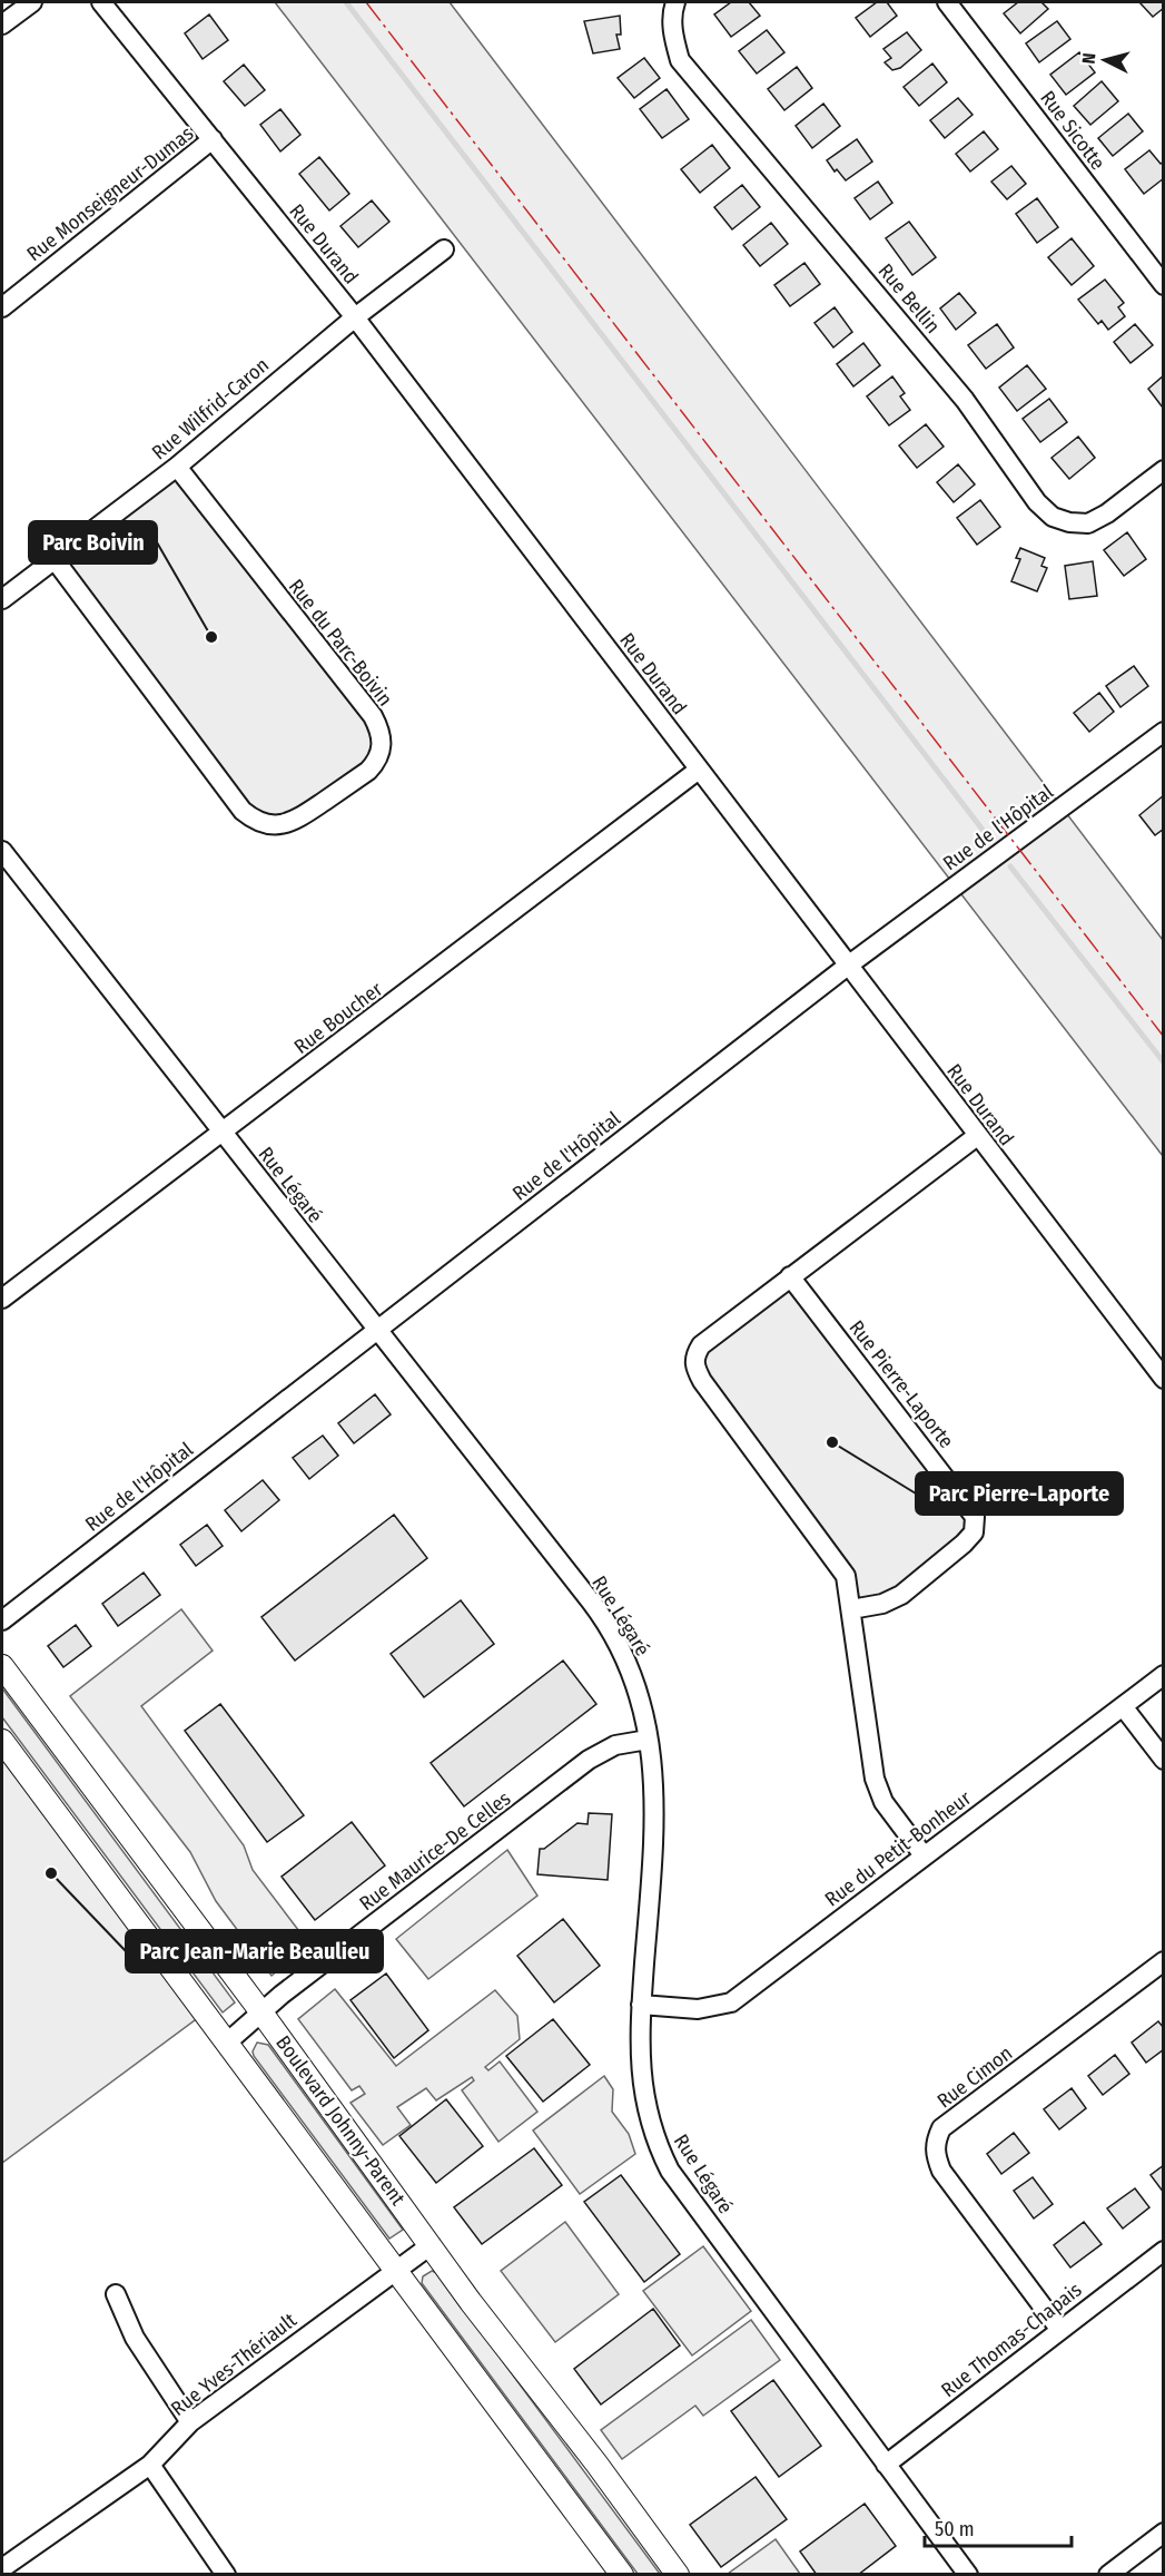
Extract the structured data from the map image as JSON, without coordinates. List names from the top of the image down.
{
  "streets": {
    "street": [
      "Rue Sicotte",
      "Rue Monseigneur-Dumas",
      "Rue Durand",
      "Rue Bellin",
      "Rue Wilfrid-Caron",
      "Rue du Parc-Boivin",
      "Rue de l'Hôpital",
      "Rue Boucher",
      "Rue Légaré",
      "Rue Pierre-Laporte",
      "Rue du Petit-Bonheur",
      "Rue Maurice-De Celles",
      "Rue Cimon",
      "Boulevard Johnny-Parent",
      "Rue Thomas-Chapais",
      "Rue Yves-Thériault"
    ]
  },
  "crossings": [
    ["Rue Monseigneur-Dumas", "Rue Durand"],
    ["Rue Durand", "Rue Wilfrid-Caron"],
    ["Rue Durand", "Rue de l'Hôpital"],
    ["Rue Durand", "Rue Boucher"],
    ["Rue Wilfrid-Caron", "Rue du Parc-Boivin"],
    ["Rue de l'Hôpital", "Rue Légaré"],
    ["Rue Boucher", "Rue Légaré"],
    ["Rue Légaré", "Rue du Petit-Bonheur"],
    ["Rue Légaré", "Rue Maurice-De Celles"],
    ["Rue Légaré", "Rue Thomas-Chapais"],
    ["Rue Maurice-De Celles", "Boulevard Johnny-Parent"],
    ["Rue Cimon", "Rue Thomas-Chapais"],
    ["Boulevard Johnny-Parent", "Rue Yves-Thériault"]
  ],
  "places": ["Parc Boivin", "Parc Pierre-Laporte", "Parc Jean-Marie Beaulieu"],
  "scale_bar": "50 m",
  "north": "left"
}
